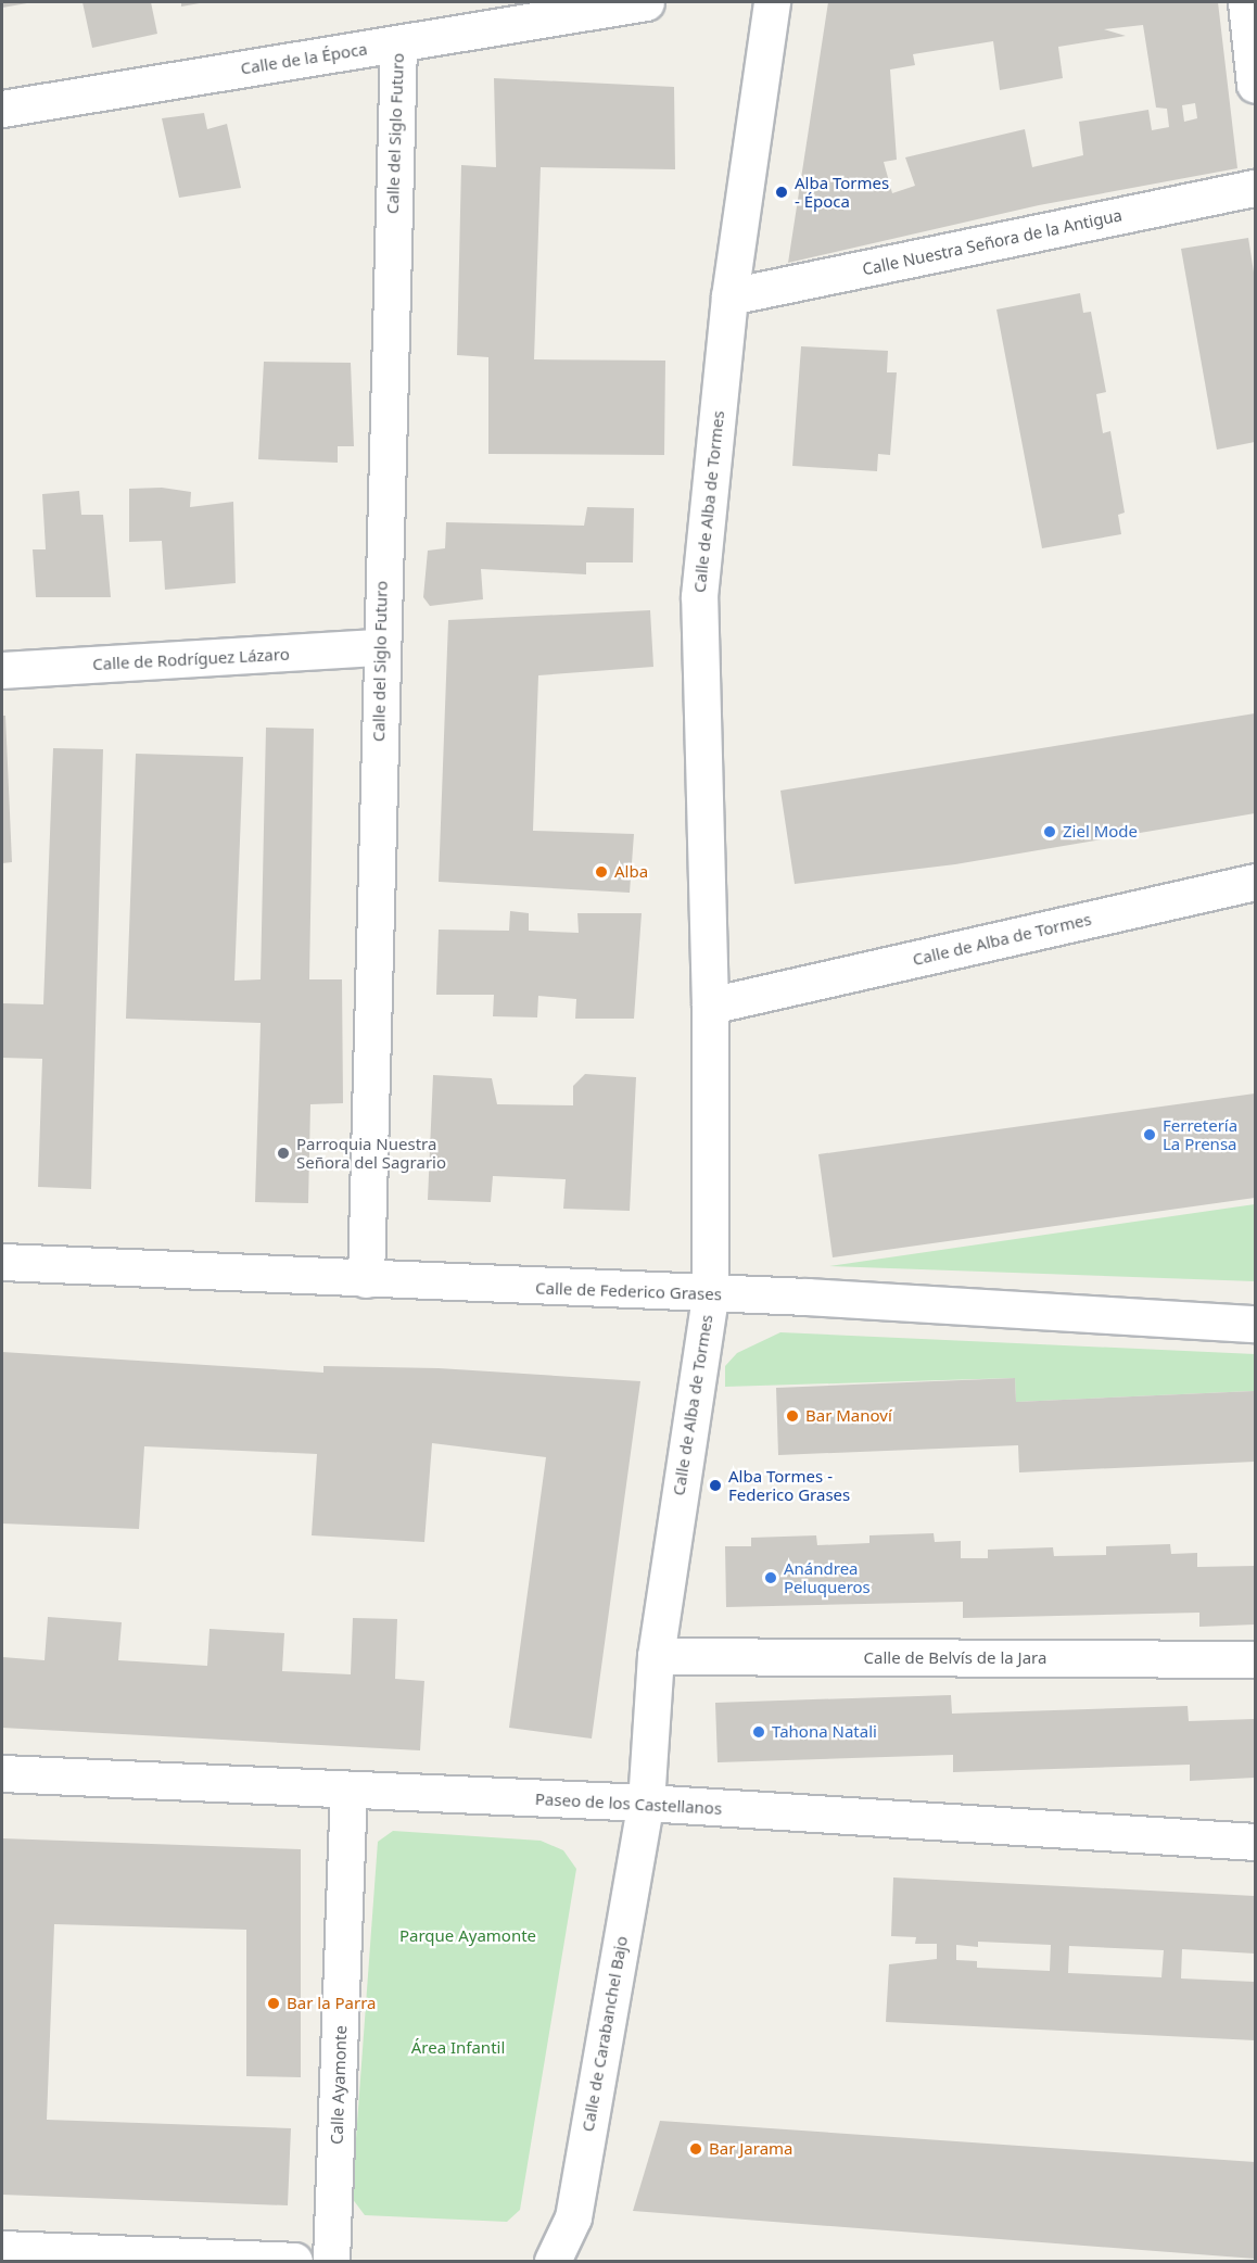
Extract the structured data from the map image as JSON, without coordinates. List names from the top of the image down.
{
  "streets": {
    "street": [
      "Calle de la Época",
      "Calle del Siglo Futuro",
      "Calle Nuestra Señora de la Antigua",
      "Calle de Alba de Tormes",
      "Calle de Rodríguez Lázaro",
      "Calle de Federico Grases",
      "Calle de Belvís de la Jara",
      "Paseo de los Castellanos",
      "Calle de Carabanchel Bajo",
      "Calle Ayamonte"
    ]
  },
  "crossings": [
    ["Calle de la Época", "Calle del Siglo Futuro"],
    ["Calle del Siglo Futuro", "Calle de Rodríguez Lázaro"],
    ["Calle del Siglo Futuro", "Calle de Federico Grases"],
    ["Calle Nuestra Señora de la Antigua", "Calle de Alba de Tormes"],
    ["Calle de Alba de Tormes", "Calle de Federico Grases"],
    ["Calle de Alba de Tormes", "Calle de Belvís de la Jara"],
    ["Calle de Alba de Tormes", "Paseo de los Castellanos"],
    ["Calle de Alba de Tormes", "Calle de Carabanchel Bajo"],
    ["Paseo de los Castellanos", "Calle de Carabanchel Bajo"],
    ["Paseo de los Castellanos", "Calle Ayamonte"]
  ],
  "parks": ["Parque Ayamonte", "Área Infantil"],
  "places": [
    "Alba Tormes - Época",
    "Ziel Mode",
    "Alba",
    "Ferretería La Prensa",
    "Parroquia Nuestra Señora del Sagrario",
    "Bar Manoví",
    "Alba Tormes - Federico Grases",
    "Anándrea Peluqueros",
    "Tahona Natali",
    "Bar la Parra",
    "Bar Jarama"
  ]
}
